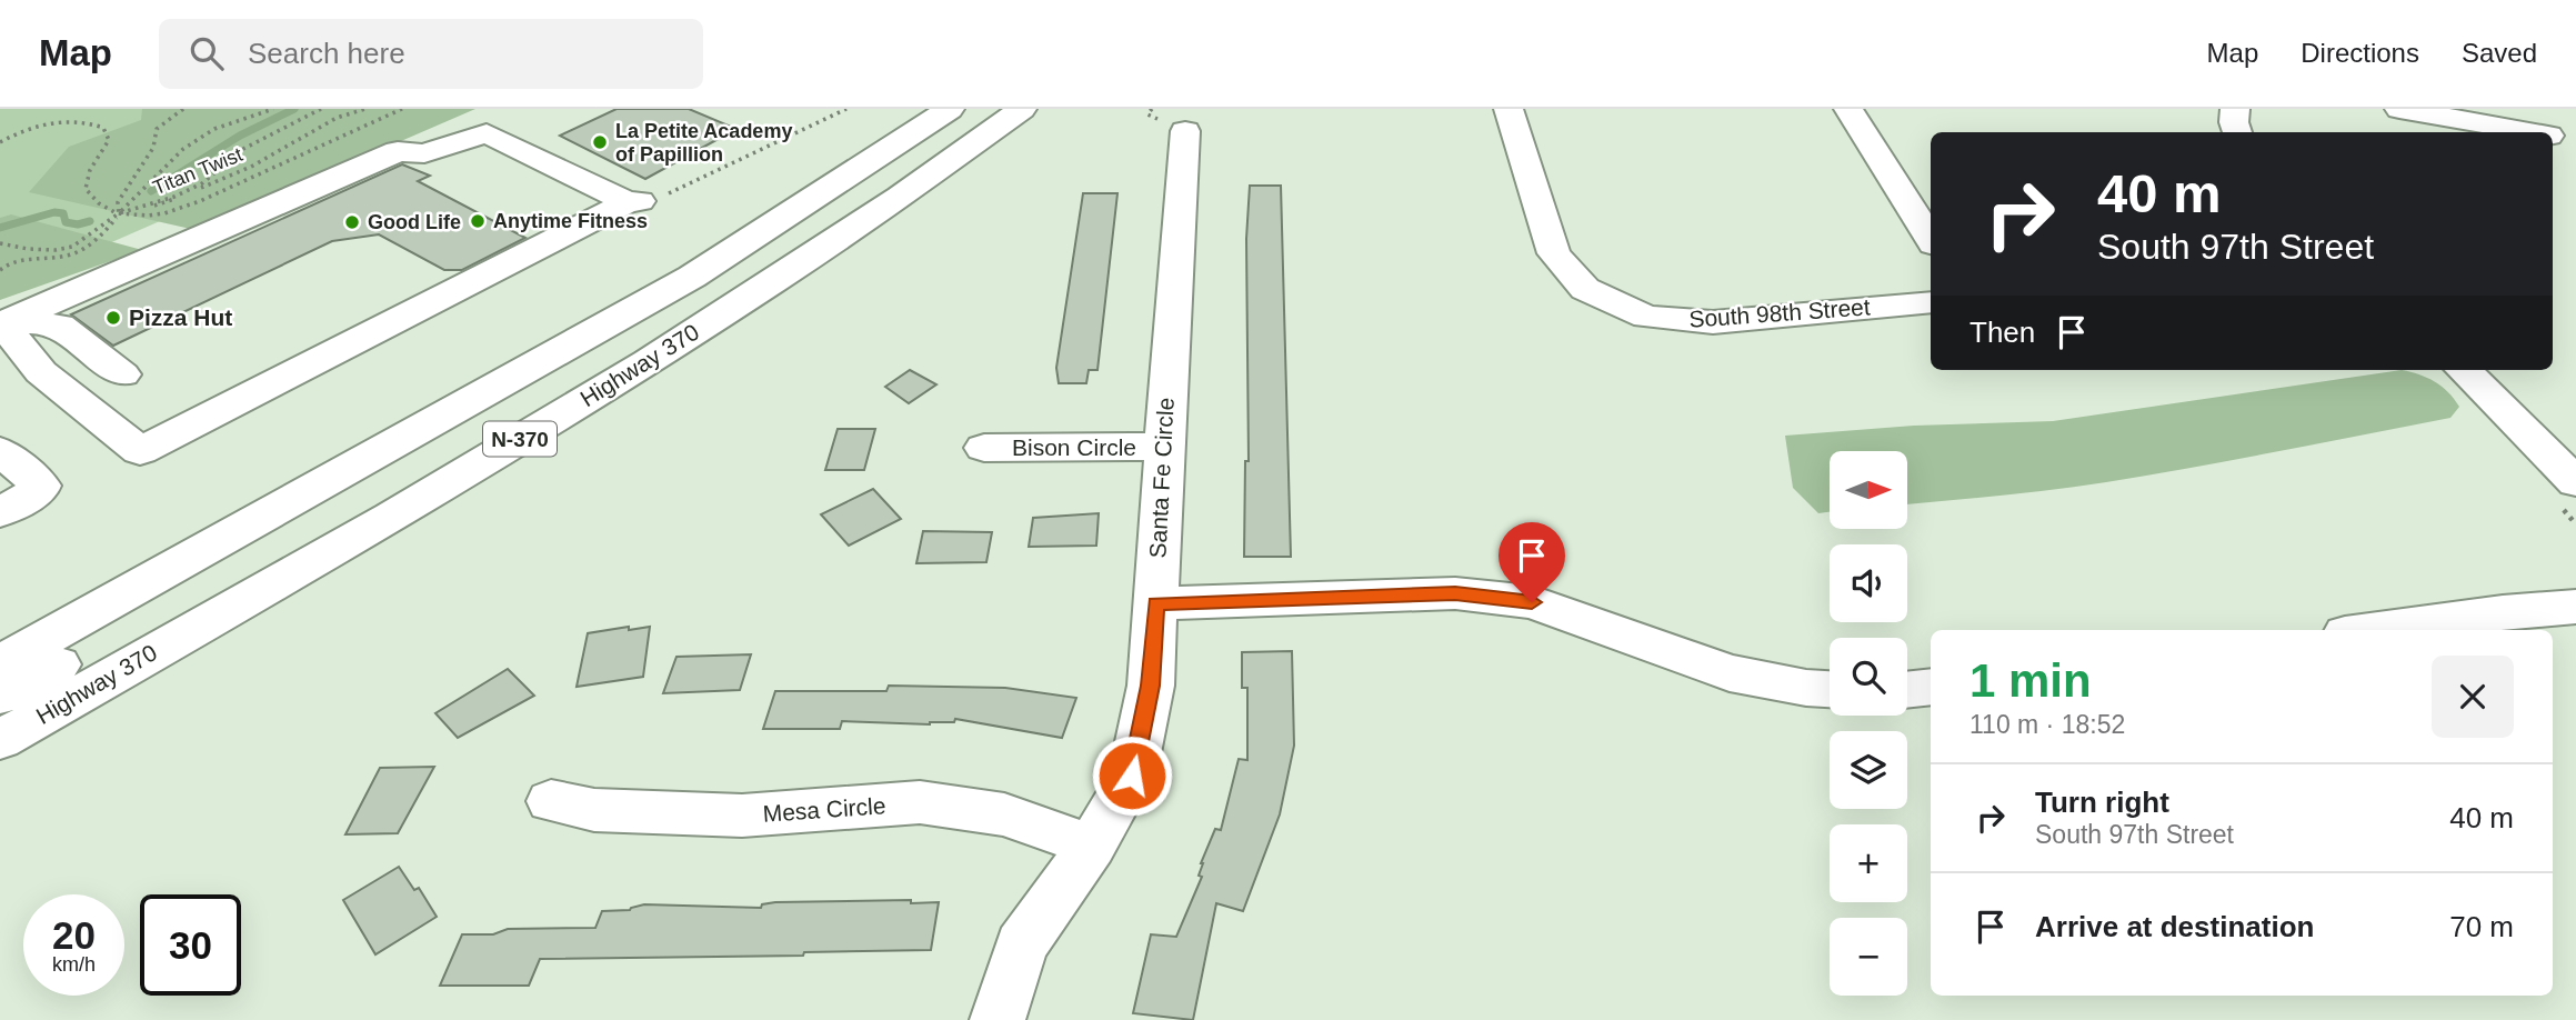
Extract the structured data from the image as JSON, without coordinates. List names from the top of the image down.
{
  "streets": {
    "main road": [
      "South 98th Street",
      "Highway 370",
      "N-370",
      "Bison Circle",
      "Santa Fe Circle",
      "Mesa Circle"
    ],
    "path": ["Titan Twist"]
  },
  "crossings": [
    ["Bison Circle", "Santa Fe Circle"],
    ["Santa Fe Circle", "Mesa Circle"]
  ],
  "places": [
    "La Petite Academy of Papillion",
    "Anytime Fitness",
    "Good Life",
    "Pizza Hut"
  ],
  "north": "right",
  "page": {
    "header": "Map",
    "search": "Search here",
    "nav": ["Map", "Directions", "Saved"],
    "turn": ["40 m", "South 97th Street"],
    "then": "Then",
    "map_buttons": ["+", "−"],
    "heading": ["1 min", "110 m · 18:52"],
    "list": [
      {
        "name": "Turn right",
        "note": "South 97th Street",
        "value": "40 m"
      },
      {
        "name": "Arrive at destination",
        "value": "70 m"
      }
    ],
    "speed": "20 km/h",
    "limit": "30"
  }
}
